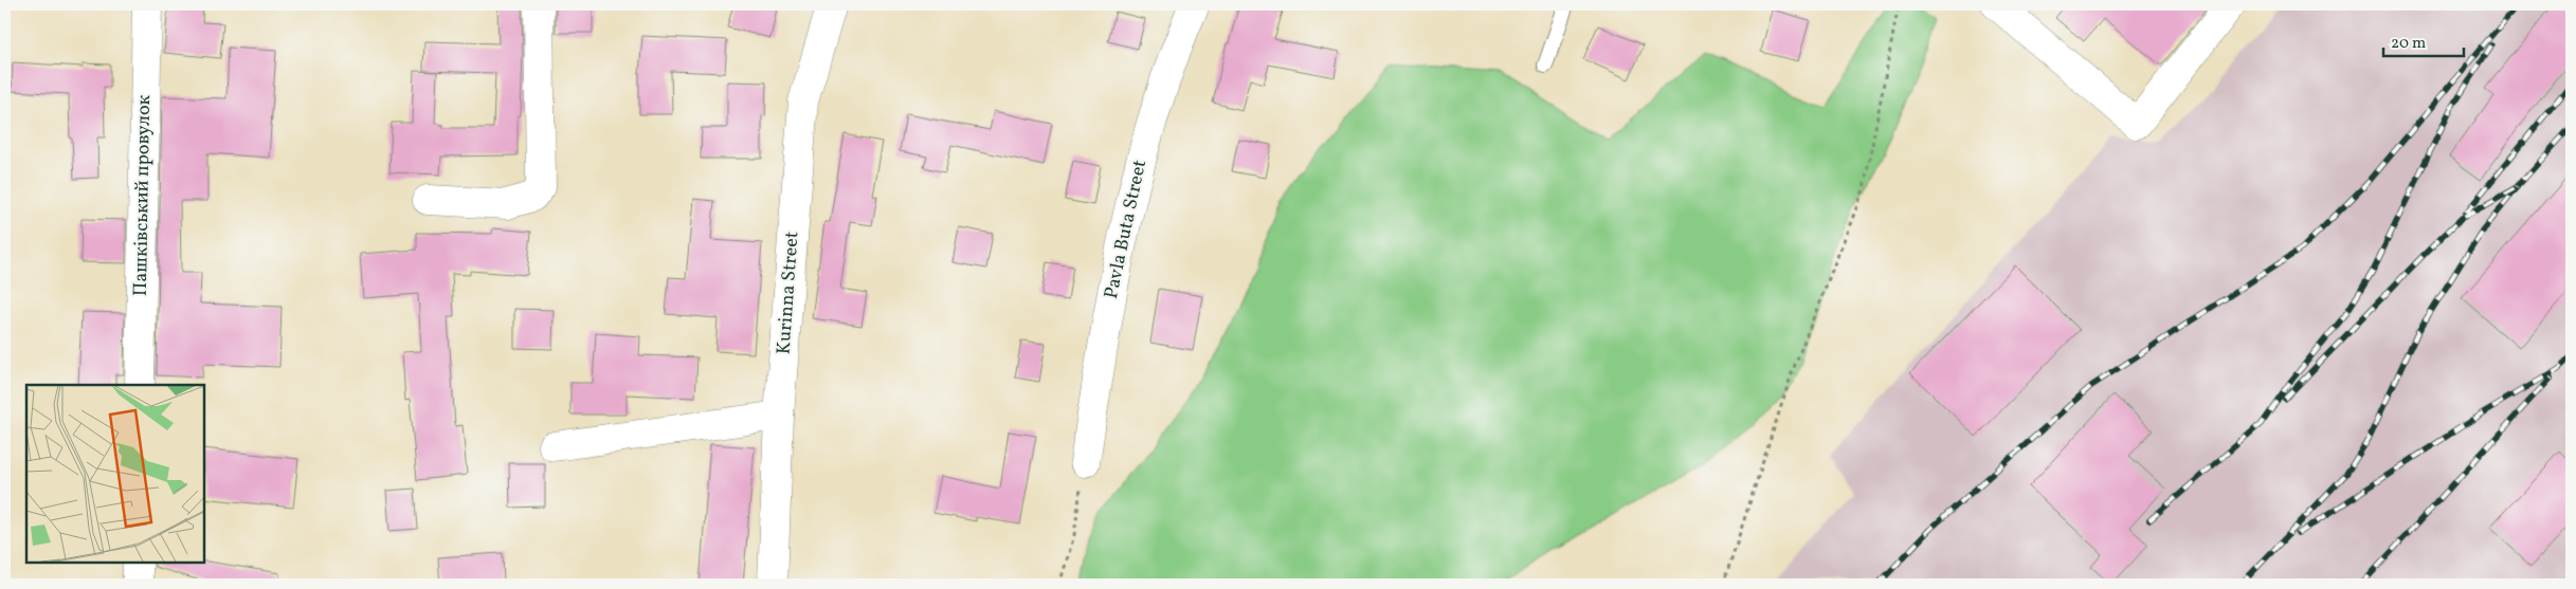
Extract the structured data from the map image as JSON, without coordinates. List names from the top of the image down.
{
  "streets": {
    "street": ["Пашківський провулок", "Pavla Buta Street", "Kurinna Street"]
  },
  "scale_bar": "20 m"
}
